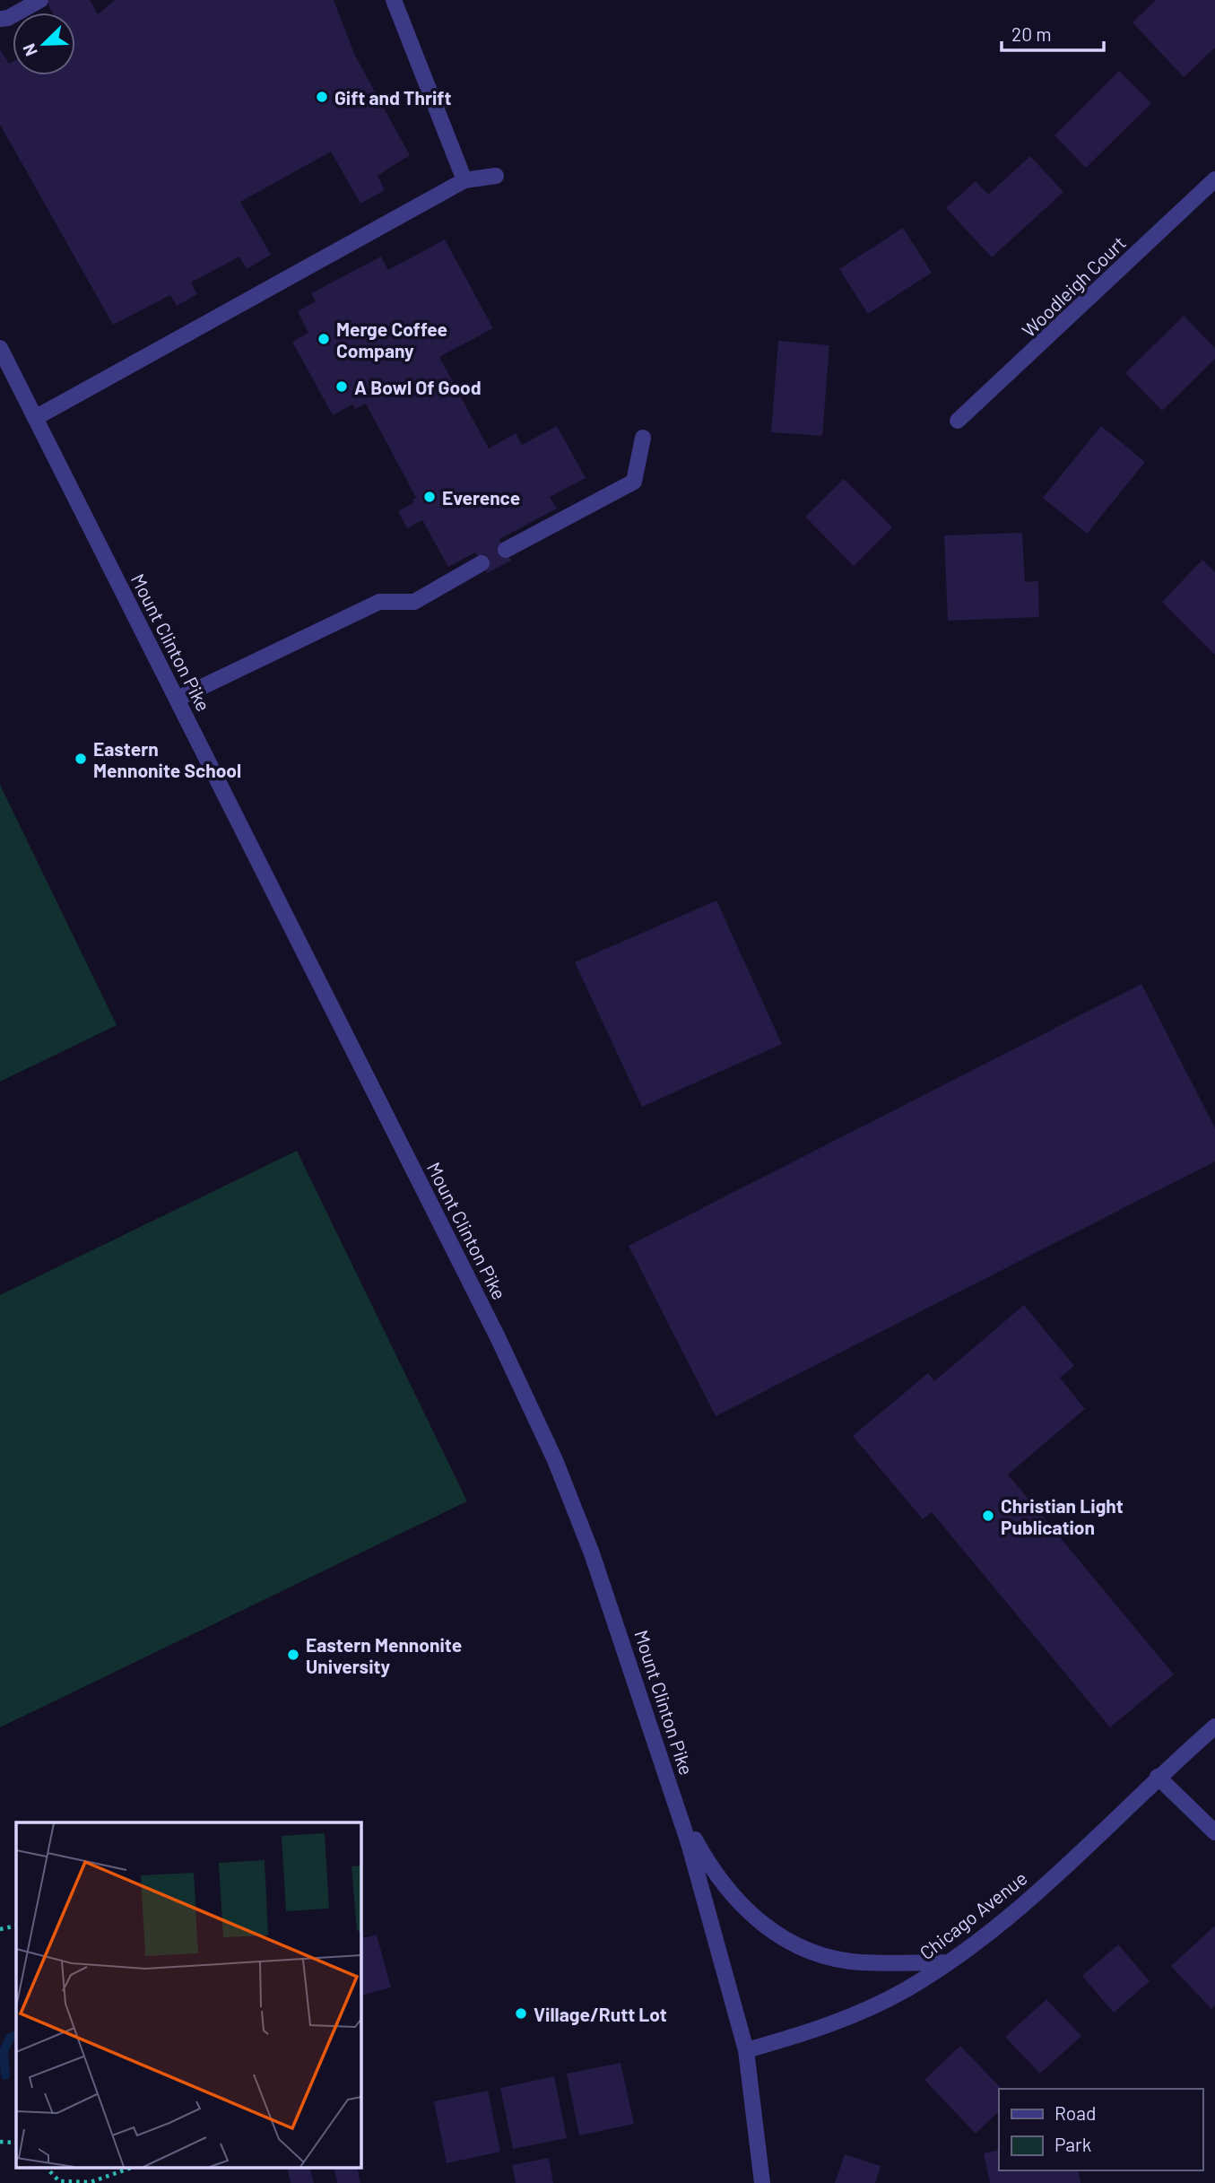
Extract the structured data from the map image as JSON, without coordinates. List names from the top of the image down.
{
  "streets": {
    "street": ["Woodleigh Court", "Mount Clinton Pike", "Chicago Avenue"]
  },
  "crossings": [
    ["Mount Clinton Pike", "Chicago Avenue"]
  ],
  "places": [
    "Gift and Thrift",
    "Merge Coffee Company",
    "A Bowl Of Good",
    "Everence",
    "Eastern Mennonite School",
    "Christian Light Publication",
    "Eastern Mennonite University",
    "Village/Rutt Lot"
  ],
  "legend": ["Road", "Park"],
  "scale_bar": "20 m",
  "north": "bottom left"
}
